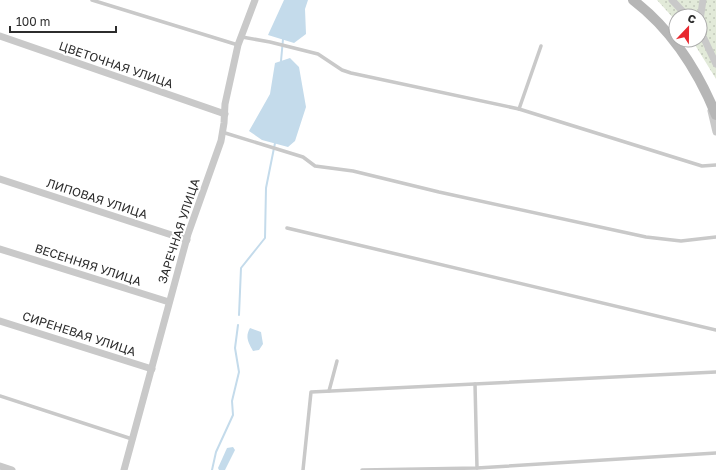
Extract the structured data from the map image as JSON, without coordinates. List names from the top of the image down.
{
  "streets": {
    "street": [
      "ЦВЕТОЧНАЯ УЛИЦА",
      "ЛИПОВАЯ УЛИЦА",
      "ЗАРЕЧНАЯ УЛИЦА",
      "ВЕСЕННЯЯ УЛИЦА",
      "СИРЕНЕВАЯ УЛИЦА"
    ]
  },
  "crossings": [
    ["ЦВЕТОЧНАЯ УЛИЦА", "ЗАРЕЧНАЯ УЛИЦА"],
    ["ЛИПОВАЯ УЛИЦА", "ЗАРЕЧНАЯ УЛИЦА"],
    ["ЗАРЕЧНАЯ УЛИЦА", "ВЕСЕННЯЯ УЛИЦА"],
    ["ЗАРЕЧНАЯ УЛИЦА", "СИРЕНЕВАЯ УЛИЦА"]
  ],
  "scale_bar": "100 m",
  "north": "top"
}
